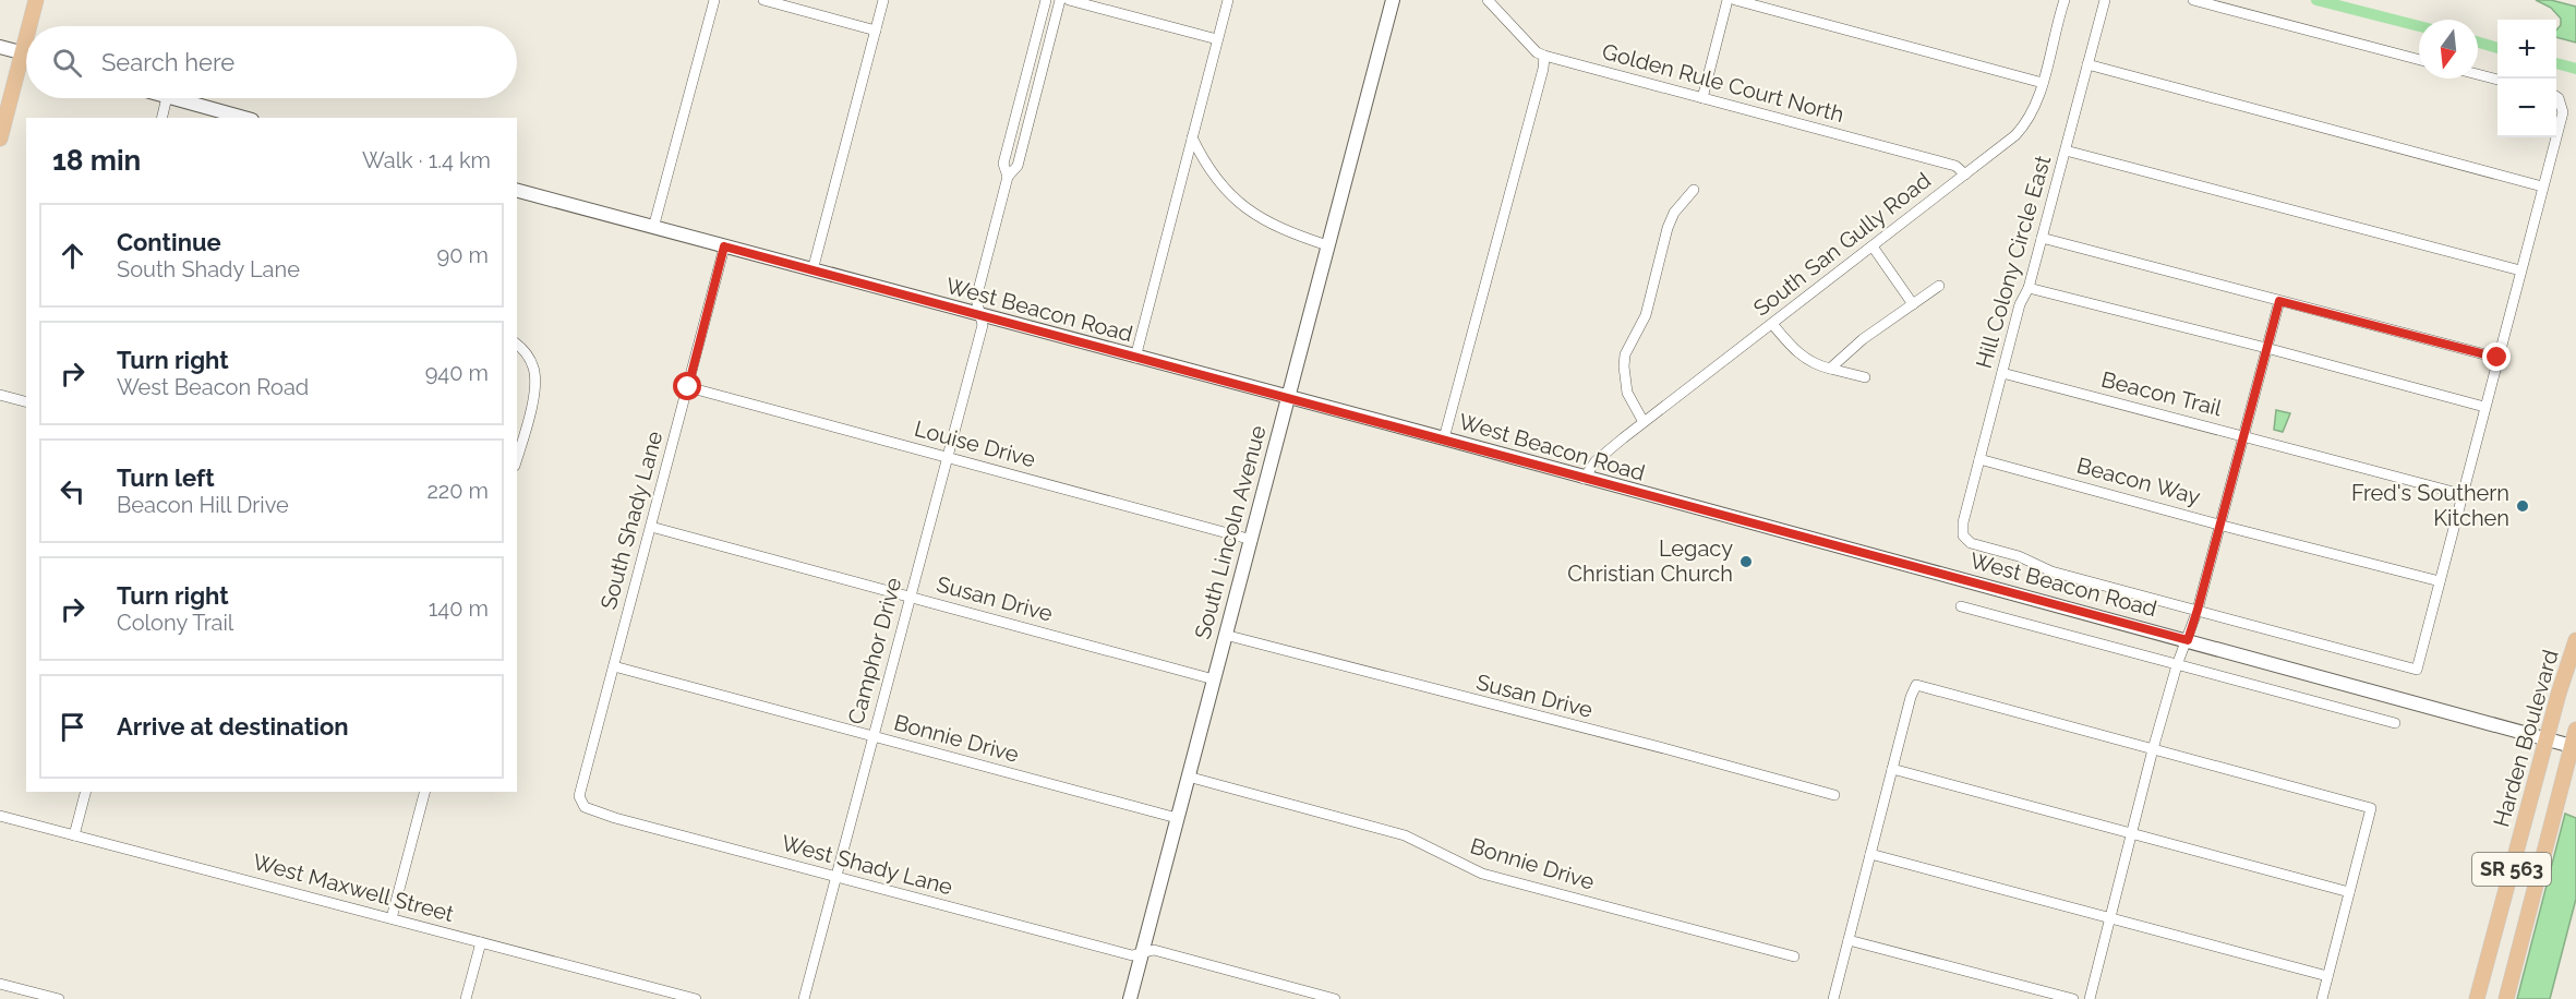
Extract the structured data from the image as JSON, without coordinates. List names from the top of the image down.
{
  "streets": {
    "main road": ["Harden Boulevard", "SR 563"],
    "street": [
      "Golden Rule Court North",
      "South San Gully Road",
      "Hill Colony Circle East",
      "West Beacon Road",
      "Beacon Trail",
      "Louise Drive",
      "Beacon Way",
      "South Shady Lane",
      "South Lincoln Avenue",
      "Susan Drive",
      "Camphor Drive",
      "Bonnie Drive",
      "West Shady Lane",
      "West Maxwell Street"
    ]
  },
  "crossings": [
    ["Golden Rule Court North", "South San Gully Road"],
    ["South San Gully Road", "West Beacon Road"],
    ["Hill Colony Circle East", "Beacon Trail"],
    ["Hill Colony Circle East", "Beacon Way"],
    ["West Beacon Road", "South Shady Lane"],
    ["West Beacon Road", "South Lincoln Avenue"],
    ["West Beacon Road", "Camphor Drive"],
    ["West Beacon Road", "Harden Boulevard"],
    ["West Beacon Road", "SR 563"],
    ["Louise Drive", "South Shady Lane"],
    ["Louise Drive", "South Lincoln Avenue"],
    ["Louise Drive", "Camphor Drive"],
    ["South Shady Lane", "Susan Drive"],
    ["South Shady Lane", "Bonnie Drive"],
    ["South Shady Lane", "West Shady Lane"],
    ["South Lincoln Avenue", "Susan Drive"],
    ["South Lincoln Avenue", "Bonnie Drive"],
    ["South Lincoln Avenue", "West Shady Lane"],
    ["Susan Drive", "Camphor Drive"],
    ["Camphor Drive", "Bonnie Drive"],
    ["Camphor Drive", "West Shady Lane"]
  ],
  "places": ["Fred's Southern Kitchen", "Legacy Christian Church"],
  "north": "bottom",
  "page": {
    "map_buttons": ["+", "−"],
    "search": "Search here",
    "heading": ["18 min", "Walk · 1.4 km"],
    "list": [
      ["Continue", "South Shady Lane", "90 m"],
      ["Turn right", "West Beacon Road", "940 m"],
      ["Turn left", "Beacon Hill Drive", "220 m"],
      ["Turn right", "Colony Trail", "140 m"],
      "Arrive at destination"
    ]
  }
}
